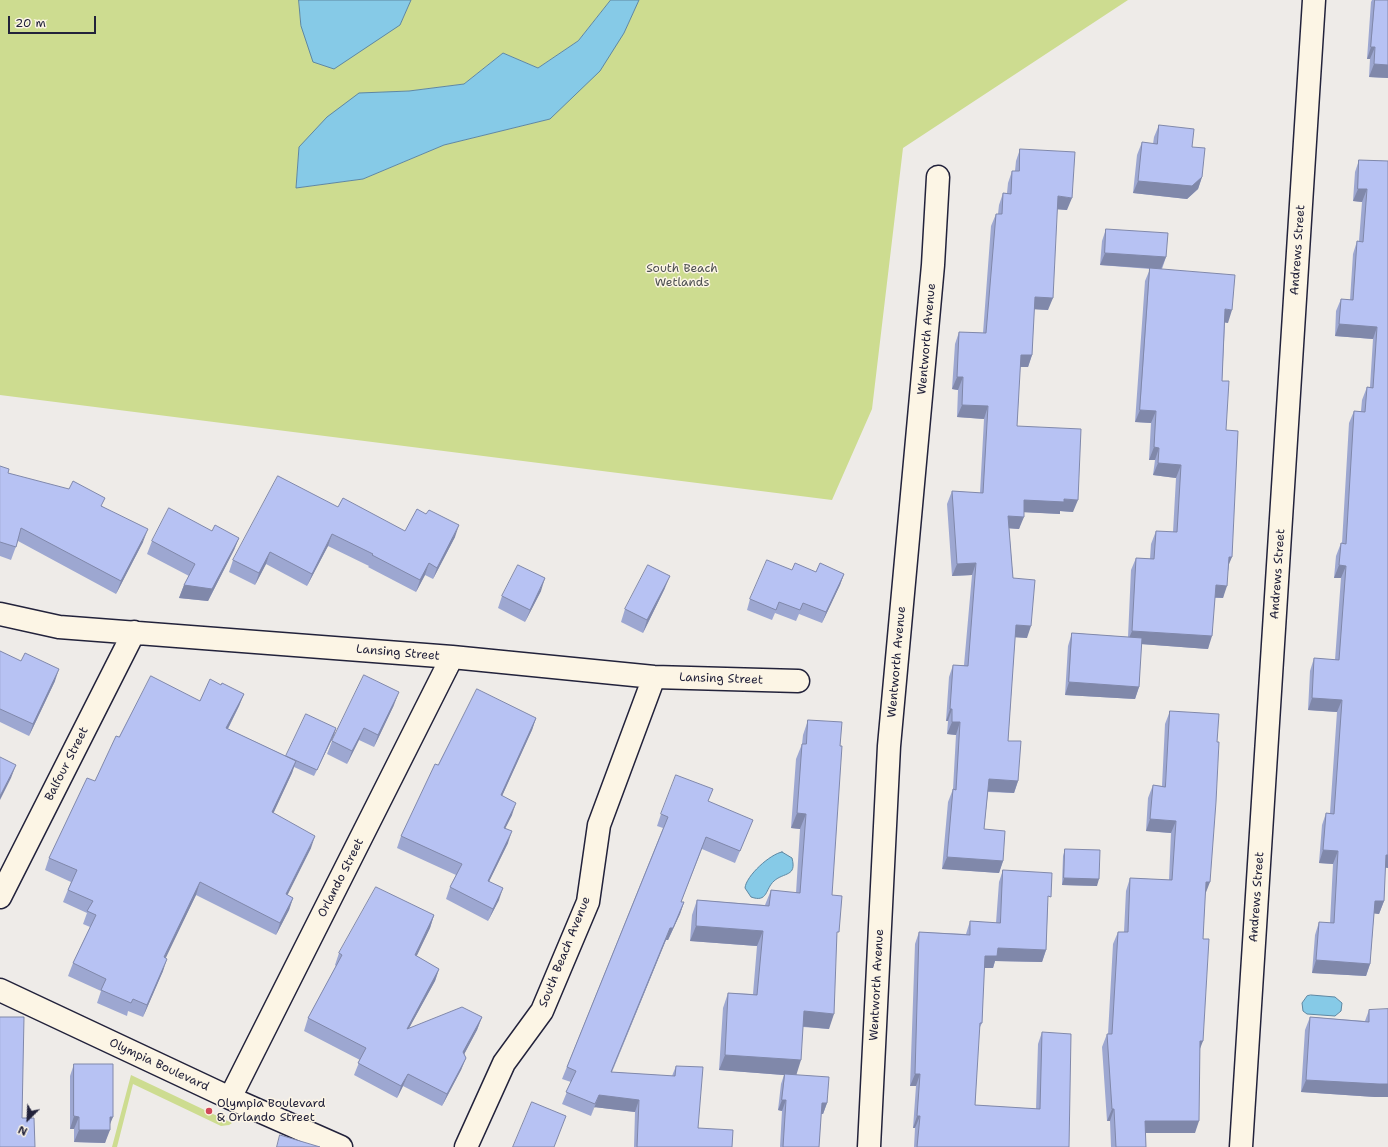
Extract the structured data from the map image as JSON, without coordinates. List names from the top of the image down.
{
  "streets": {
    "street": [
      "Andrews Street",
      "Wentworth Avenue",
      "Lansing Street",
      "Balfour Street",
      "Orlando Street",
      "South Beach Avenue",
      "Olympia Boulevard"
    ]
  },
  "crossings": [
    ["Lansing Street", "Balfour Street"],
    ["Lansing Street", "Orlando Street"],
    ["Lansing Street", "South Beach Avenue"],
    ["Orlando Street", "Olympia Boulevard"]
  ],
  "parks": ["South Beach Wetlands"],
  "places": ["Olympia Boulevard & Orlando Street"],
  "scale_bar": "20 m",
  "north": "bottom left"
}
